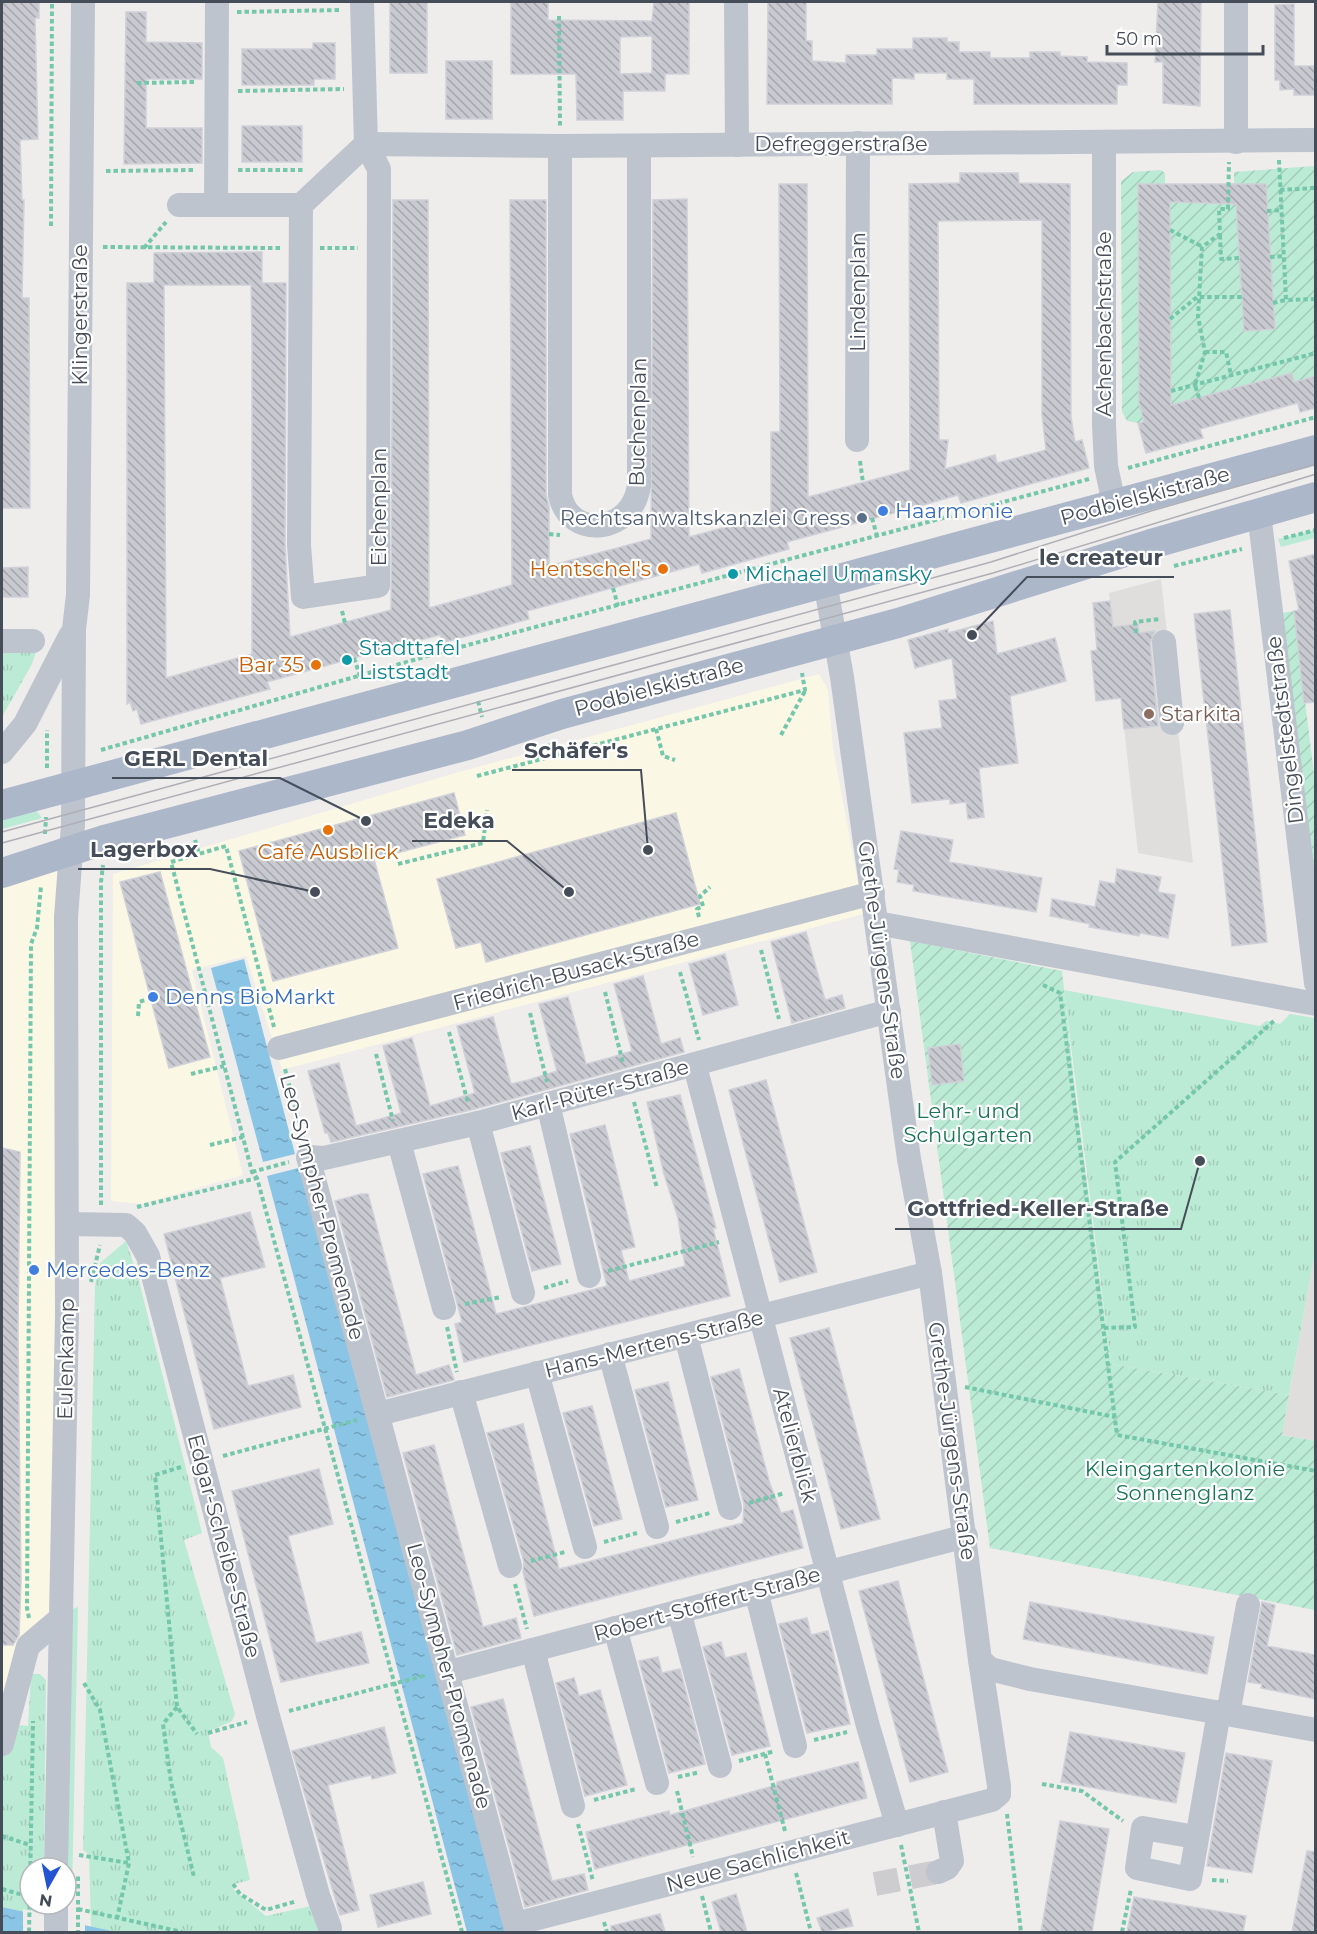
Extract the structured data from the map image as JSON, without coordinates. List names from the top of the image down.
{
  "streets": {
    "main road": ["Podbielskistraße"],
    "street": [
      "Defreggerstraße",
      "Lindenplan",
      "Klingerstraße",
      "Achenbachstraße",
      "Buchenplan",
      "Eichenplan",
      "Dingelstedtstraße",
      "Grethe-Jürgens-Straße",
      "Friedrich-Busack-Straße",
      "Karl-Rüter-Straße",
      "Leo-Sympher-Promenade",
      "Hans-Mertens-Straße",
      "Eulenkamp",
      "Atelierblick",
      "Edgar-Scheibe-Straße",
      "Robert-Stoffert-Straße",
      "Neue Sachlichkeit"
    ]
  },
  "crossings": [
    ["Defreggerstraße", "Lindenplan"],
    ["Defreggerstraße", "Achenbachstraße"],
    ["Defreggerstraße", "Buchenplan"],
    ["Defreggerstraße", "Eichenplan"],
    ["Klingerstraße", "Podbielskistraße"],
    ["Klingerstraße", "Eulenkamp"],
    ["Achenbachstraße", "Podbielskistraße"],
    ["Podbielskistraße", "Dingelstedtstraße"],
    ["Podbielskistraße", "Grethe-Jürgens-Straße"],
    ["Podbielskistraße", "Eulenkamp"],
    ["Grethe-Jürgens-Straße", "Friedrich-Busack-Straße"],
    ["Grethe-Jürgens-Straße", "Karl-Rüter-Straße"],
    ["Grethe-Jürgens-Straße", "Hans-Mertens-Straße"],
    ["Grethe-Jürgens-Straße", "Robert-Stoffert-Straße"],
    ["Grethe-Jürgens-Straße", "Neue Sachlichkeit"],
    ["Friedrich-Busack-Straße", "Leo-Sympher-Promenade"],
    ["Karl-Rüter-Straße", "Leo-Sympher-Promenade"],
    ["Karl-Rüter-Straße", "Atelierblick"],
    ["Leo-Sympher-Promenade", "Hans-Mertens-Straße"],
    ["Leo-Sympher-Promenade", "Robert-Stoffert-Straße"],
    ["Leo-Sympher-Promenade", "Neue Sachlichkeit"],
    ["Hans-Mertens-Straße", "Atelierblick"],
    ["Eulenkamp", "Edgar-Scheibe-Straße"],
    ["Atelierblick", "Robert-Stoffert-Straße"],
    ["Atelierblick", "Neue Sachlichkeit"]
  ],
  "parks": ["Lehr- und Schulgarten", "Kleingartenkolonie Sonnenglanz"],
  "places": [
    "Haarmonie",
    "Rechtsanwaltskanzlei Gress",
    "Hentschel's",
    "Michael Umansky",
    "le createur",
    "Stadttafel Liststadt",
    "Bar 35",
    "Starkita",
    "GERL Dental",
    "Café Ausblick",
    "Schäfer's",
    "Lagerbox",
    "Edeka",
    "Denns BioMarkt",
    "Gottfried-Keller-Straße",
    "Mercedes-Benz"
  ],
  "scale_bar": "50 m",
  "north": "bottom"
}
